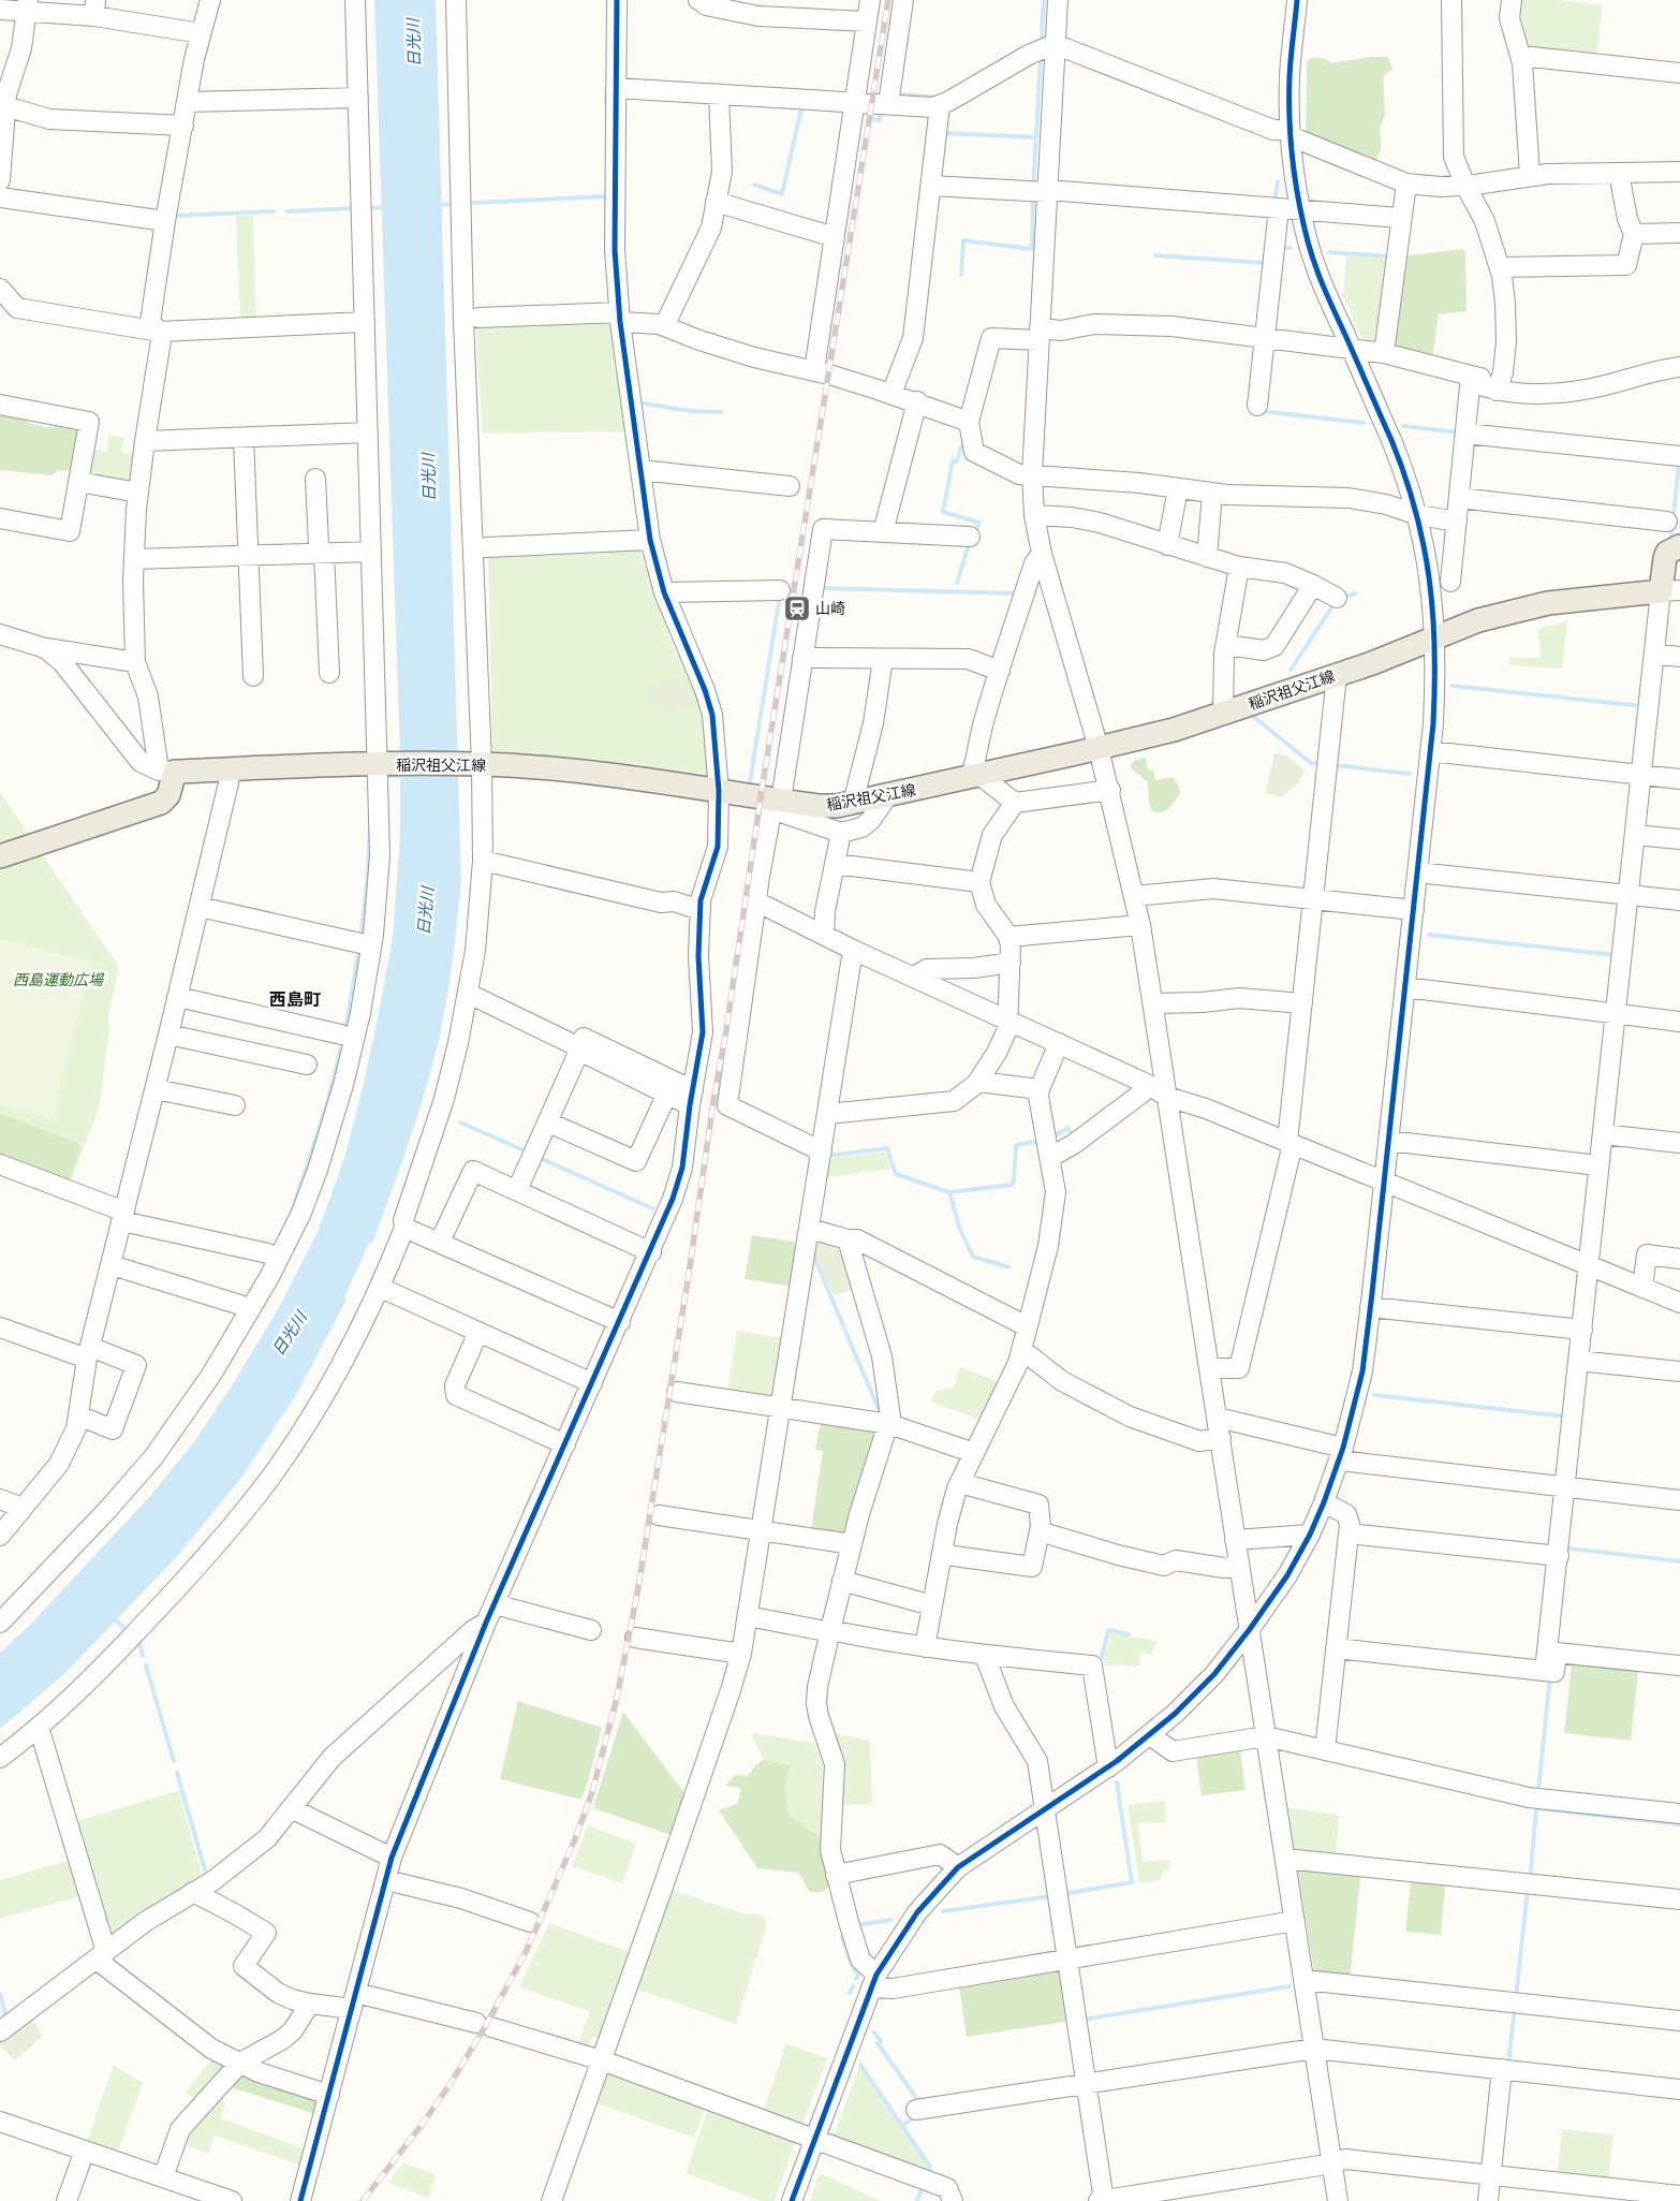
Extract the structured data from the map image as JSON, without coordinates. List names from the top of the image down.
{
  "streets": {
    "main road": ["稲沢祖父江線"]
  },
  "districts": ["西島町"],
  "water": ["日光川"],
  "parks": ["西島運動広場"],
  "places": {
    "station": ["山崎"]
  }
}
